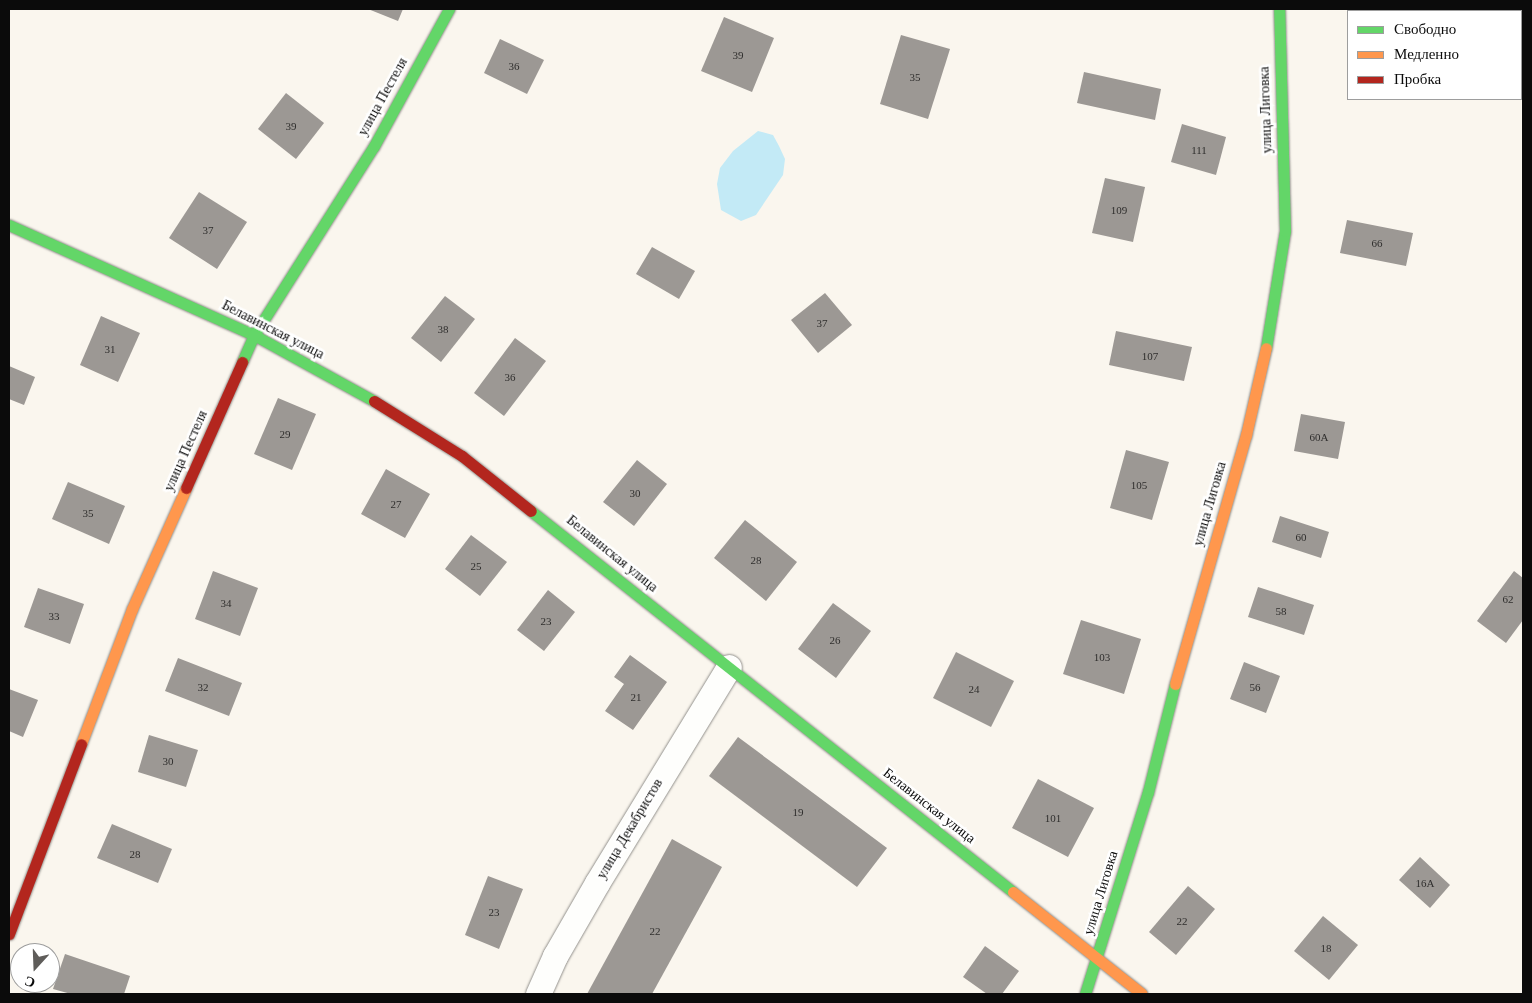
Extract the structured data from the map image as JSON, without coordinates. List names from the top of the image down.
{
  "streets": {
    "street": [
      "улица Пестеля",
      "улица Лиговка",
      "Белавинская улица",
      "улица Декабристов"
    ]
  },
  "crossings": [
    ["улица Пестеля", "Белавинская улица"],
    ["улица Лиговка", "Белавинская улица"],
    ["Белавинская улица", "улица Декабристов"]
  ],
  "house_numbers": [
    "39",
    "36",
    "35",
    "39",
    "111",
    "109",
    "37",
    "66",
    "37",
    "38",
    "31",
    "107",
    "36",
    "29",
    "60А",
    "105",
    "30",
    "27",
    "35",
    "60",
    "28",
    "25",
    "62",
    "34",
    "58",
    "33",
    "23",
    "26",
    "103",
    "32",
    "56",
    "24",
    "21",
    "30",
    "19",
    "101",
    "28",
    "16А",
    "23",
    "22",
    "22",
    "18"
  ],
  "legend": ["Свободно", "Медленно", "Пробка"],
  "north": "bottom"
}
